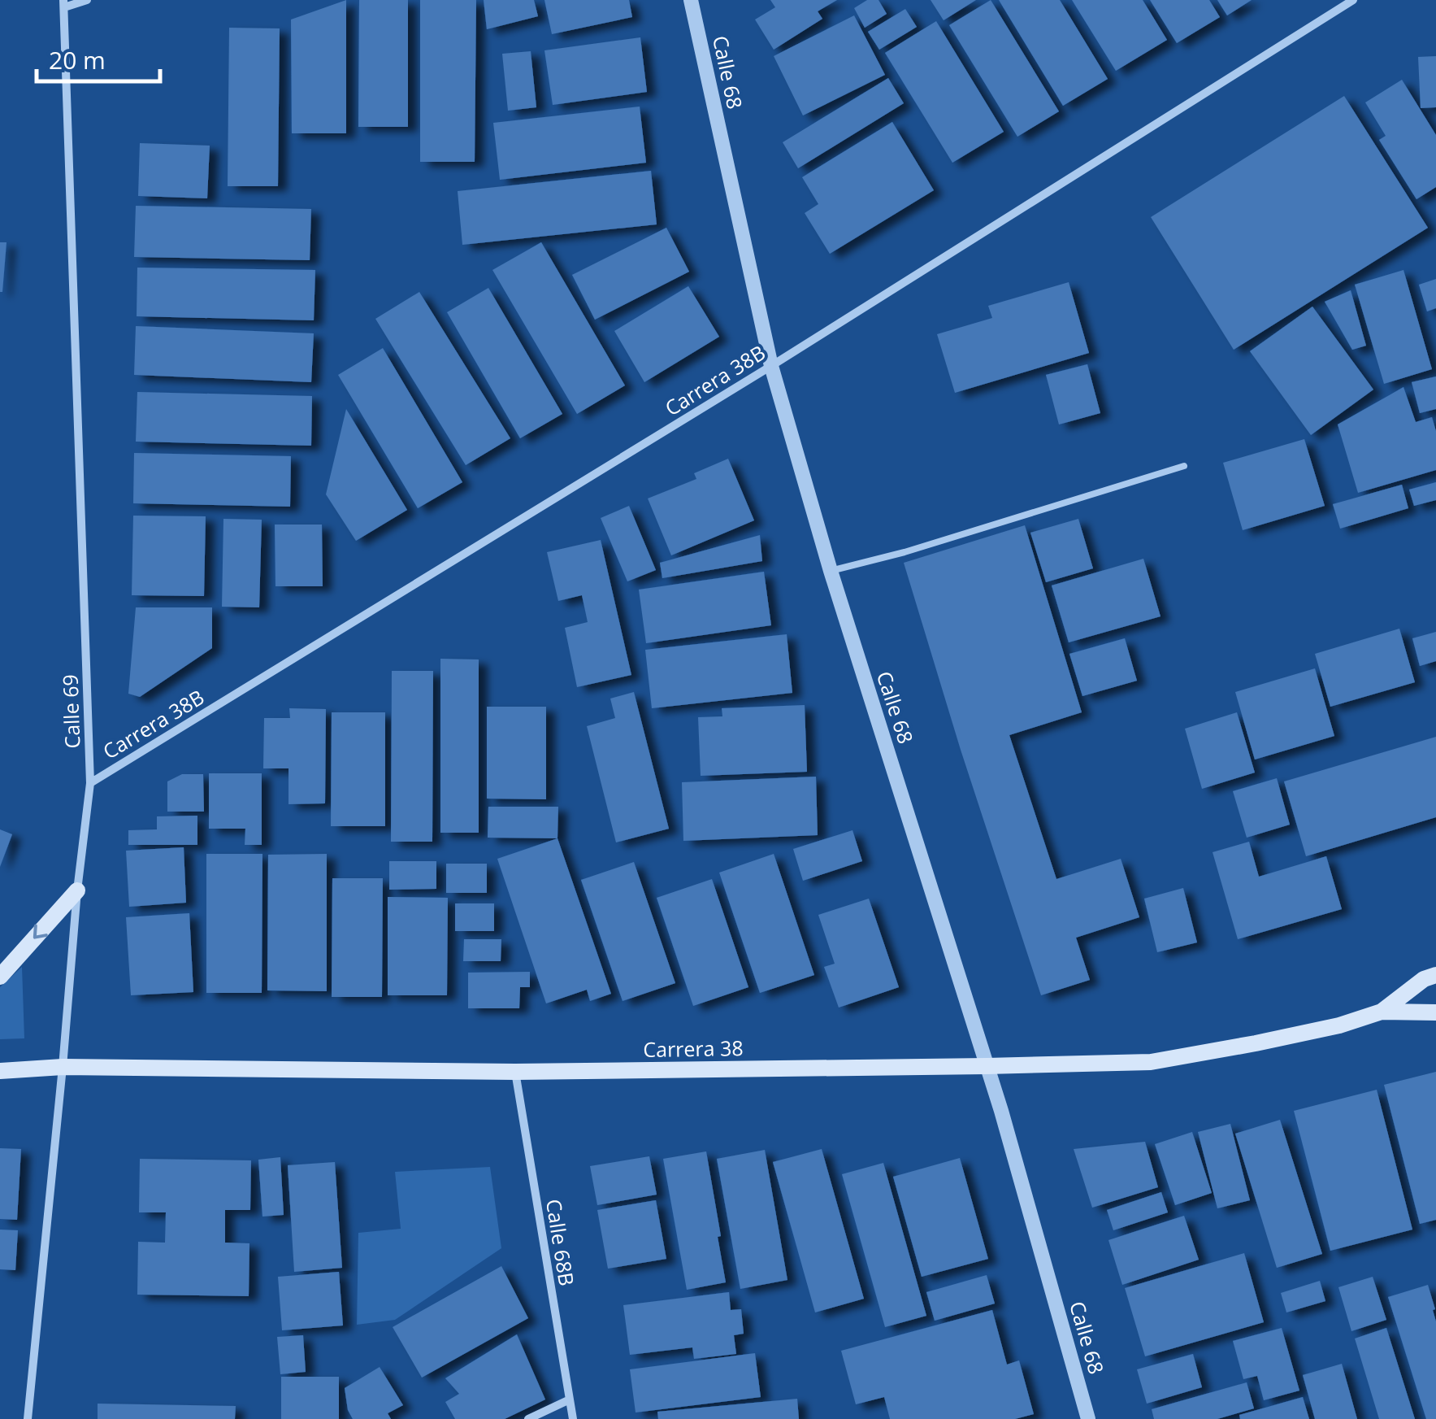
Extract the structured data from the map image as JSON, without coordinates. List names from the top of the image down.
{
  "streets": {
    "main road": ["Carrera 38"],
    "street": [
      "Calle 68",
      "Carrera 38B",
      "Calle 69",
      "Calle 68B"
    ]
  },
  "crossings": [
    ["Calle 68", "Carrera 38B"],
    ["Calle 68", "Carrera 38"],
    ["Carrera 38B", "Calle 69"],
    ["Calle 69", "Carrera 38"],
    ["Carrera 38", "Calle 68B"]
  ],
  "scale_bar": "20 m"
}
